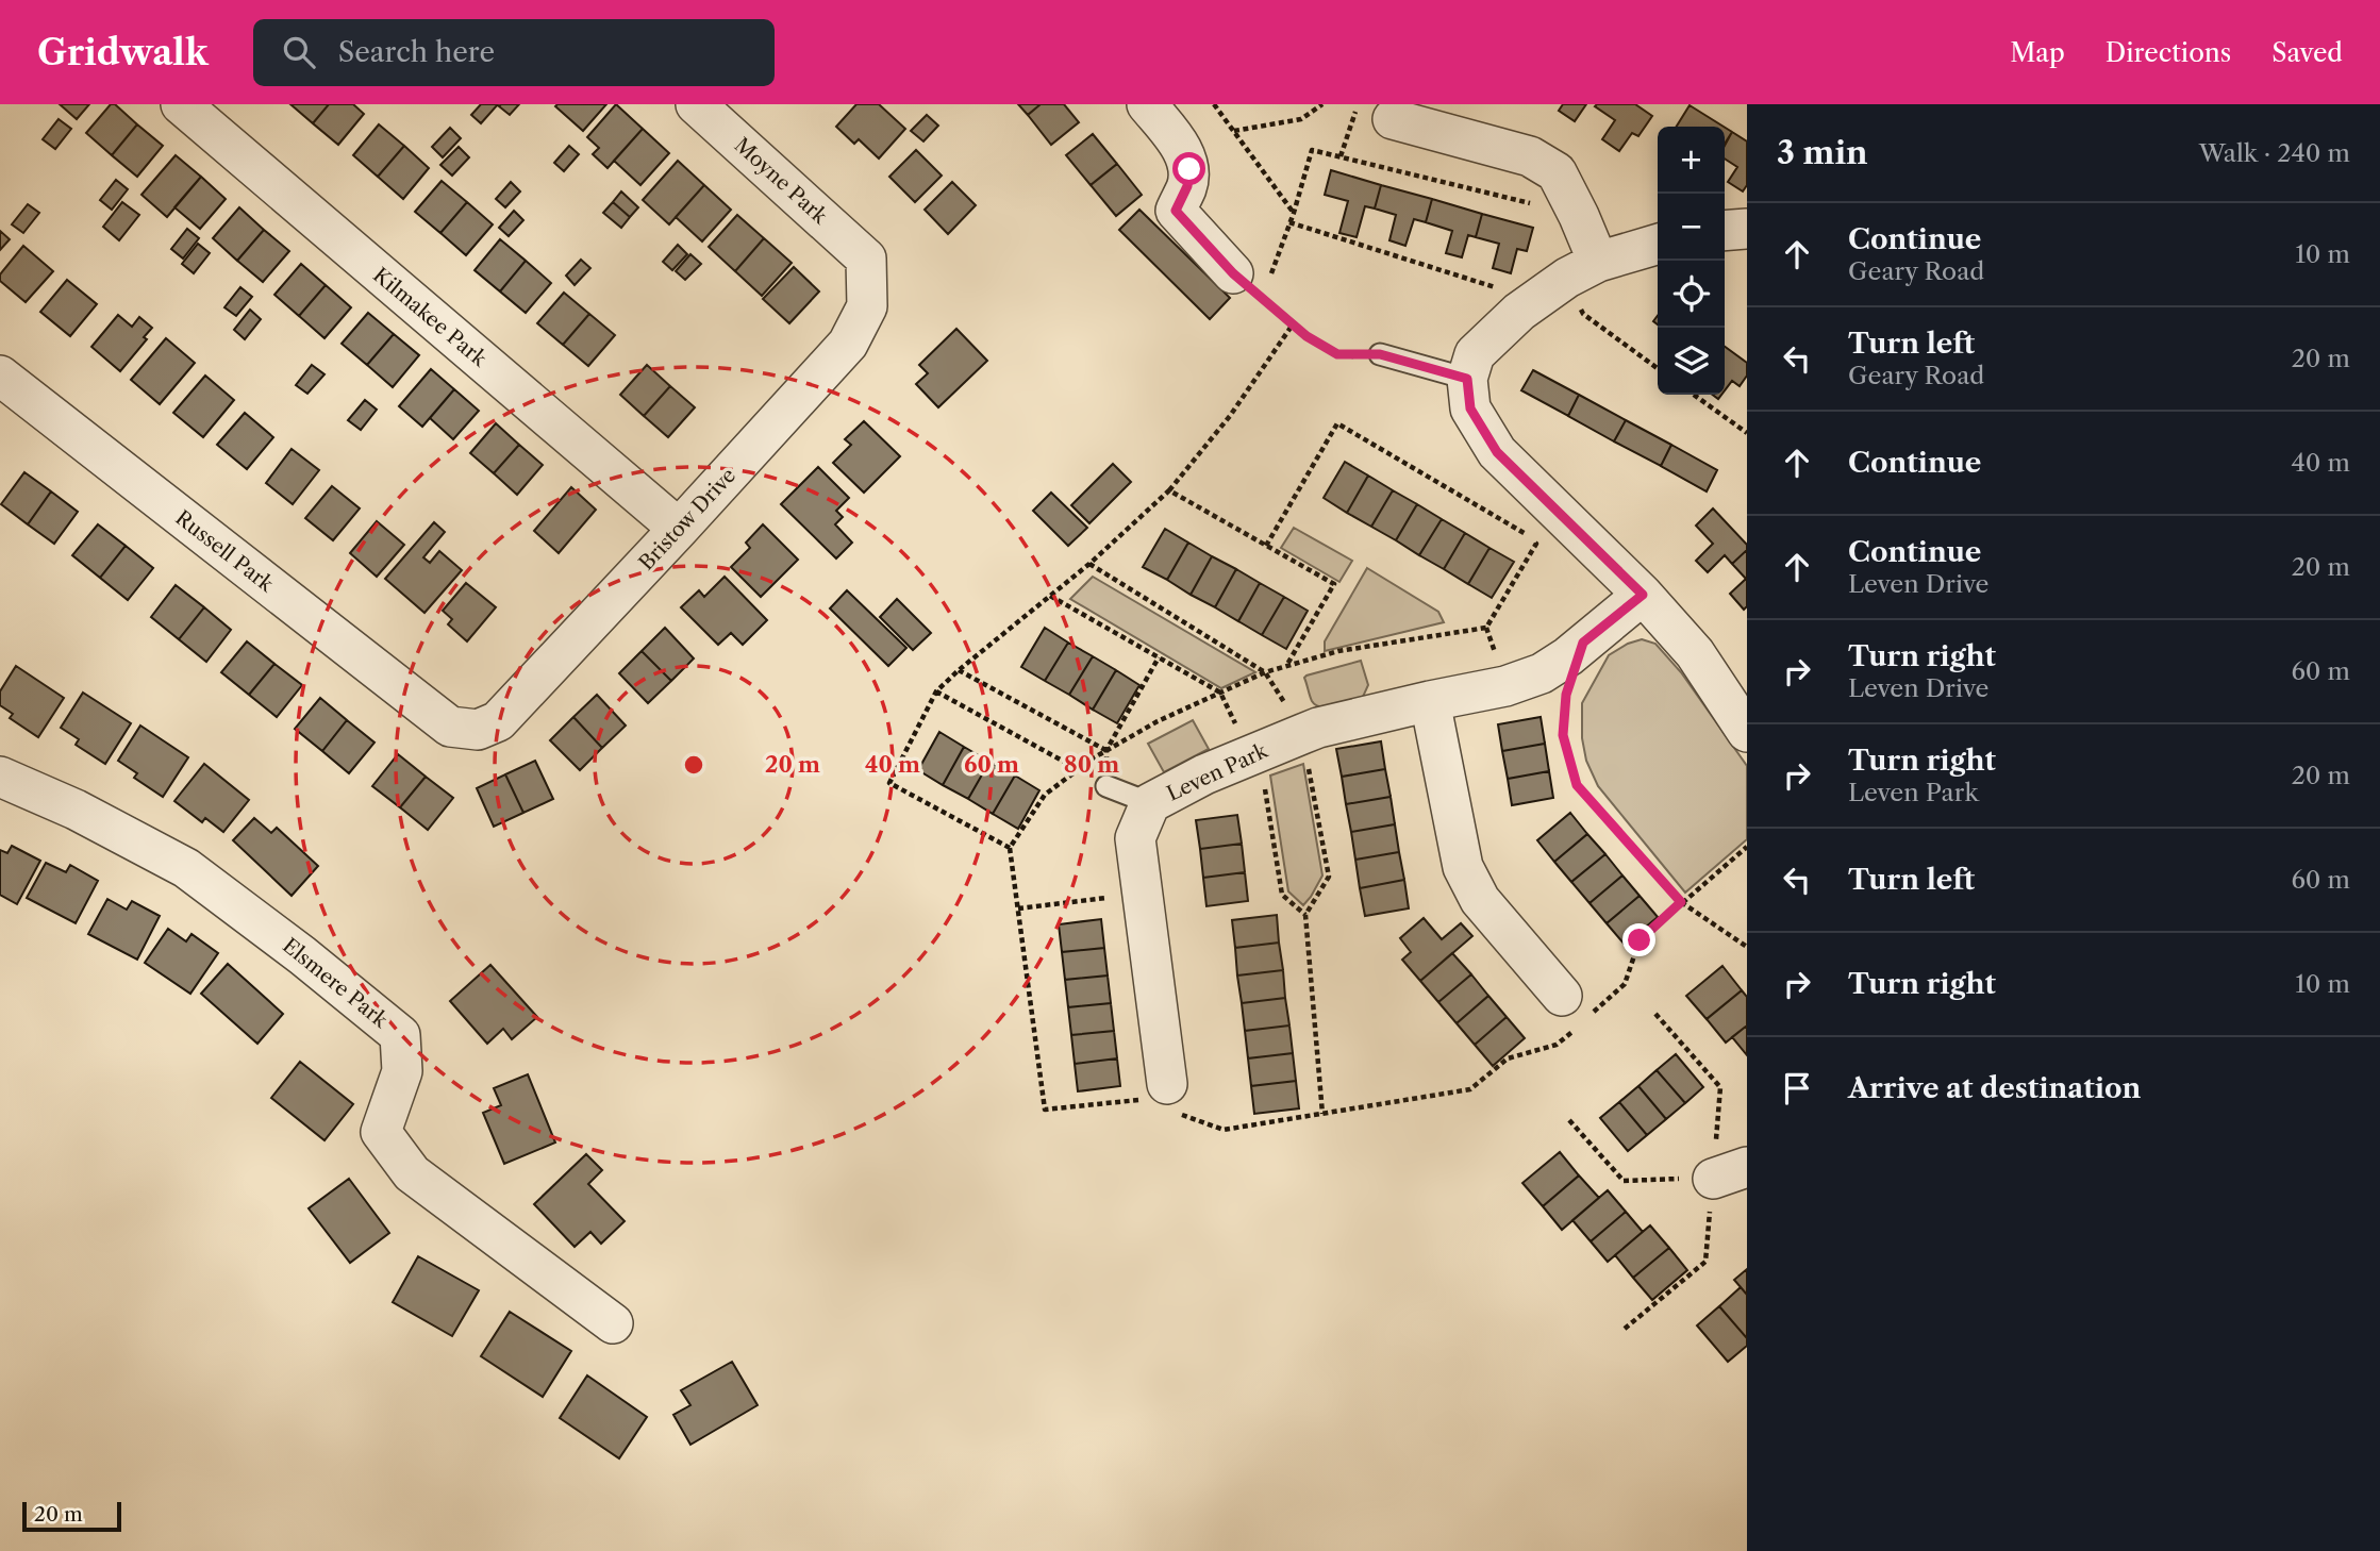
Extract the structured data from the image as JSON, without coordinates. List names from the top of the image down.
{
  "streets": {
    "street": [
      "Moyne Park",
      "Kilmakee Park",
      "Bristow Drive",
      "Russell Park",
      "Leven Park",
      "Elsmere Park"
    ]
  },
  "crossings": [
    ["Moyne Park", "Bristow Drive"],
    ["Kilmakee Park", "Bristow Drive"],
    ["Bristow Drive", "Russell Park"]
  ],
  "scale_bar": "20 m",
  "page": {
    "header": "Gridwalk",
    "search": "Search here",
    "nav": ["Map", "Directions", "Saved"],
    "heading": ["3 min", "Walk · 240 m"],
    "map_buttons": ["+", "−"],
    "list": [
      ["Continue", "Geary Road", "10 m"],
      ["Turn left", "Geary Road", "20 m"],
      ["Continue", "40 m"],
      ["Continue", "Leven Drive", "20 m"],
      ["Turn right", "Leven Drive", "60 m"],
      ["Turn right", "Leven Park", "20 m"],
      ["Turn left", "60 m"],
      ["Turn right", "10 m"],
      "Arrive at destination"
    ],
    "scale": "20 m"
  },
  "rings": [
    "20 m",
    "40 m",
    "60 m",
    "80 m"
  ]
}
